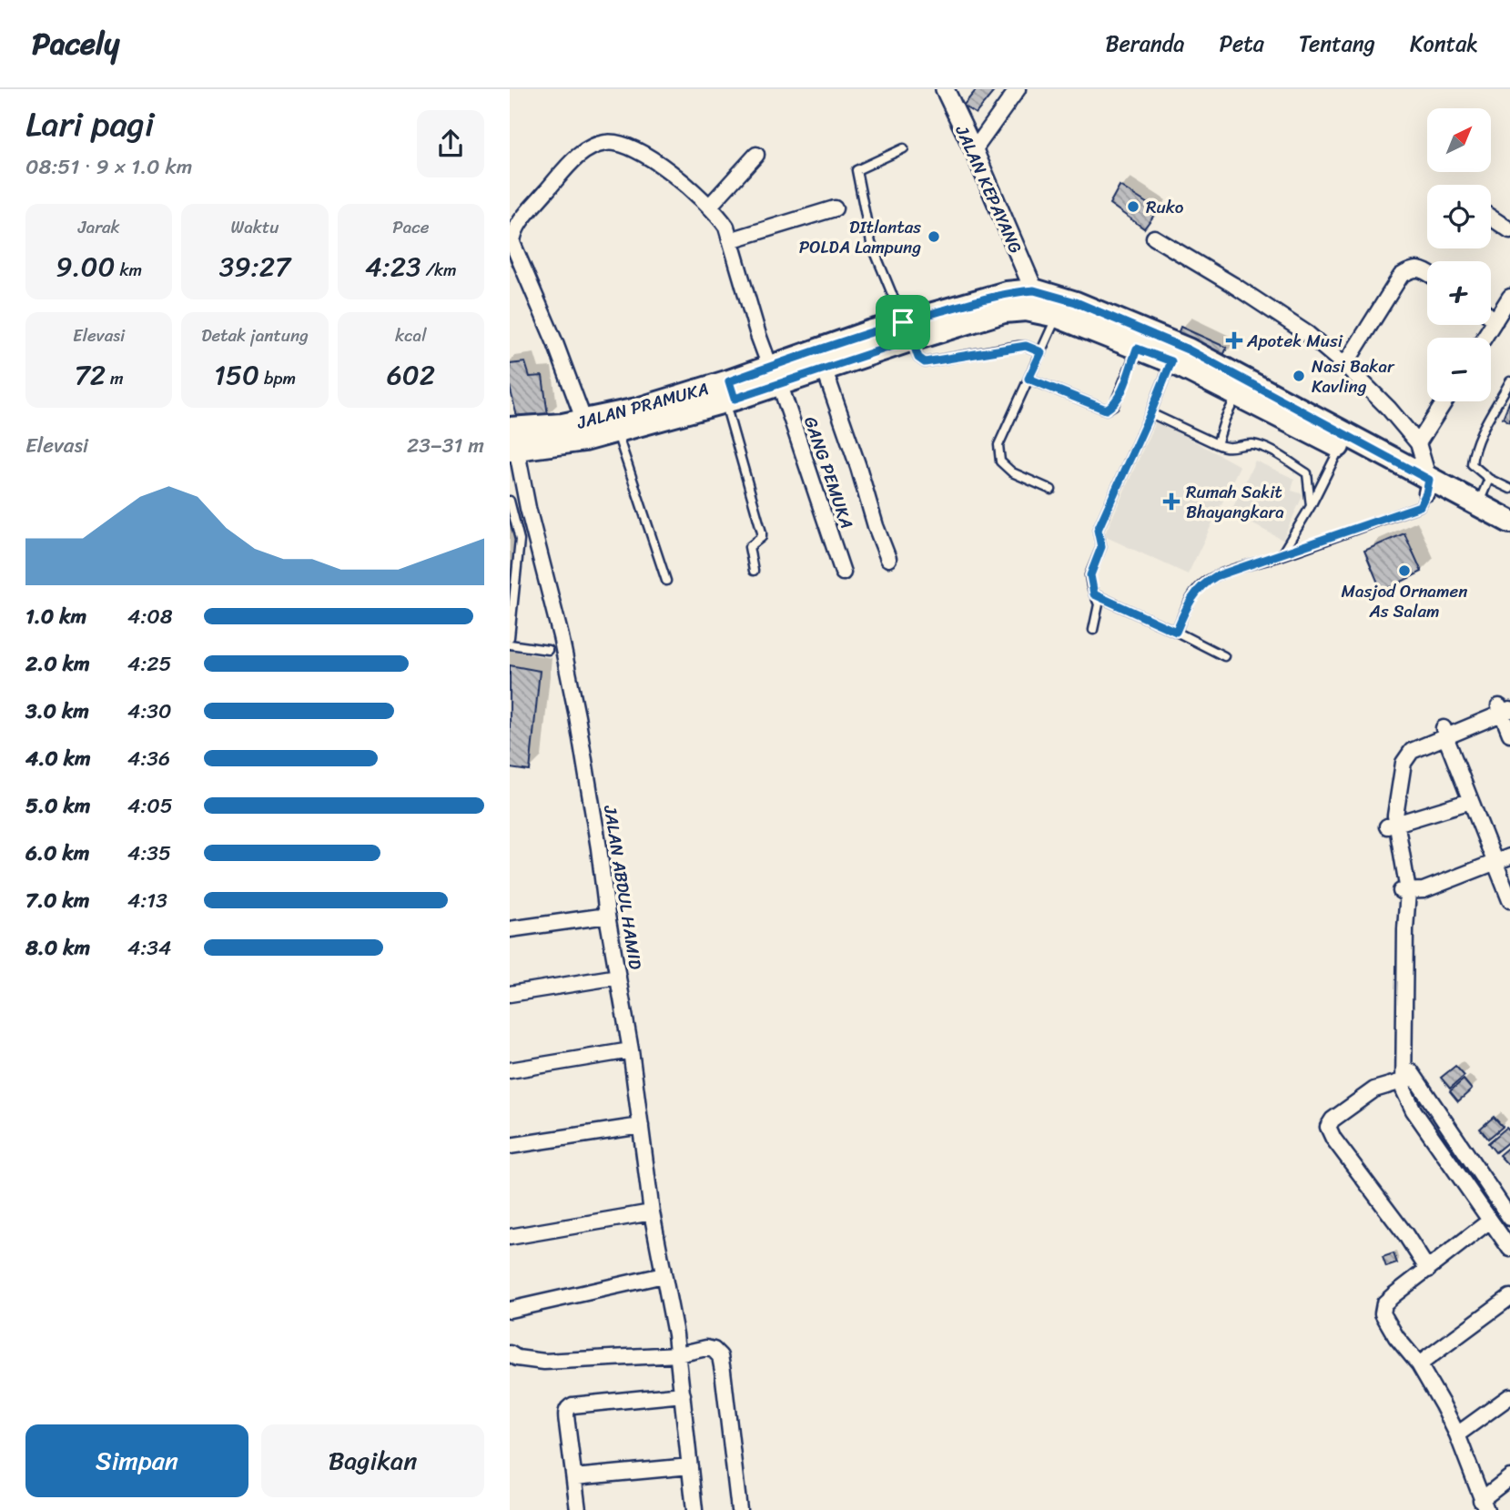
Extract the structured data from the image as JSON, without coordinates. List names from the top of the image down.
{
  "streets": {
    "main road": ["JALAN PRAMUKA"],
    "street": ["JALAN KEPAYANG", "GANG PEMUKA", "JALAN ABDUL HAMID"]
  },
  "crossings": [
    ["JALAN KEPAYANG", "JALAN PRAMUKA"],
    ["JALAN PRAMUKA", "GANG PEMUKA"],
    ["JALAN PRAMUKA", "JALAN ABDUL HAMID"]
  ],
  "places": {
    "other": [
      "Ruko",
      "DItlantas POLDA Lampung",
      "Nasi Bakar Kavling",
      "Masjod Ornamen As Salam"
    ],
    "health": ["Apotek Musi", "Rumah Sakit Bhayangkara"]
  },
  "north": "top right",
  "page": {
    "header": "Pacely",
    "nav": [
      "Beranda",
      "Peta",
      "Tentang",
      "Kontak"
    ],
    "heading": ["Lari pagi", "08:51 · 9 × 1.0 km"],
    "map_buttons": ["+", "−"],
    "stats": [
      ["Jarak", "9.00 km"],
      ["Waktu", "39:27"],
      ["Pace", "4:23 /km"],
      ["Elevasi", "72 m"],
      ["Detak jantung", "150 bpm"],
      ["kcal", "602"]
    ],
    "chart": ["Elevasi", "23–31 m"],
    "list": [
      {
        "name": "1.0 km",
        "note": "4:08"
      },
      {
        "name": "2.0 km",
        "note": "4:25"
      },
      {
        "name": "3.0 km",
        "note": "4:30"
      },
      {
        "name": "4.0 km",
        "note": "4:36"
      },
      {
        "name": "5.0 km",
        "note": "4:05"
      },
      {
        "name": "6.0 km",
        "note": "4:35"
      },
      {
        "name": "7.0 km",
        "note": "4:13"
      },
      {
        "name": "8.0 km",
        "note": "4:34"
      }
    ],
    "buttons": ["Simpan", "Bagikan"]
  }
}
